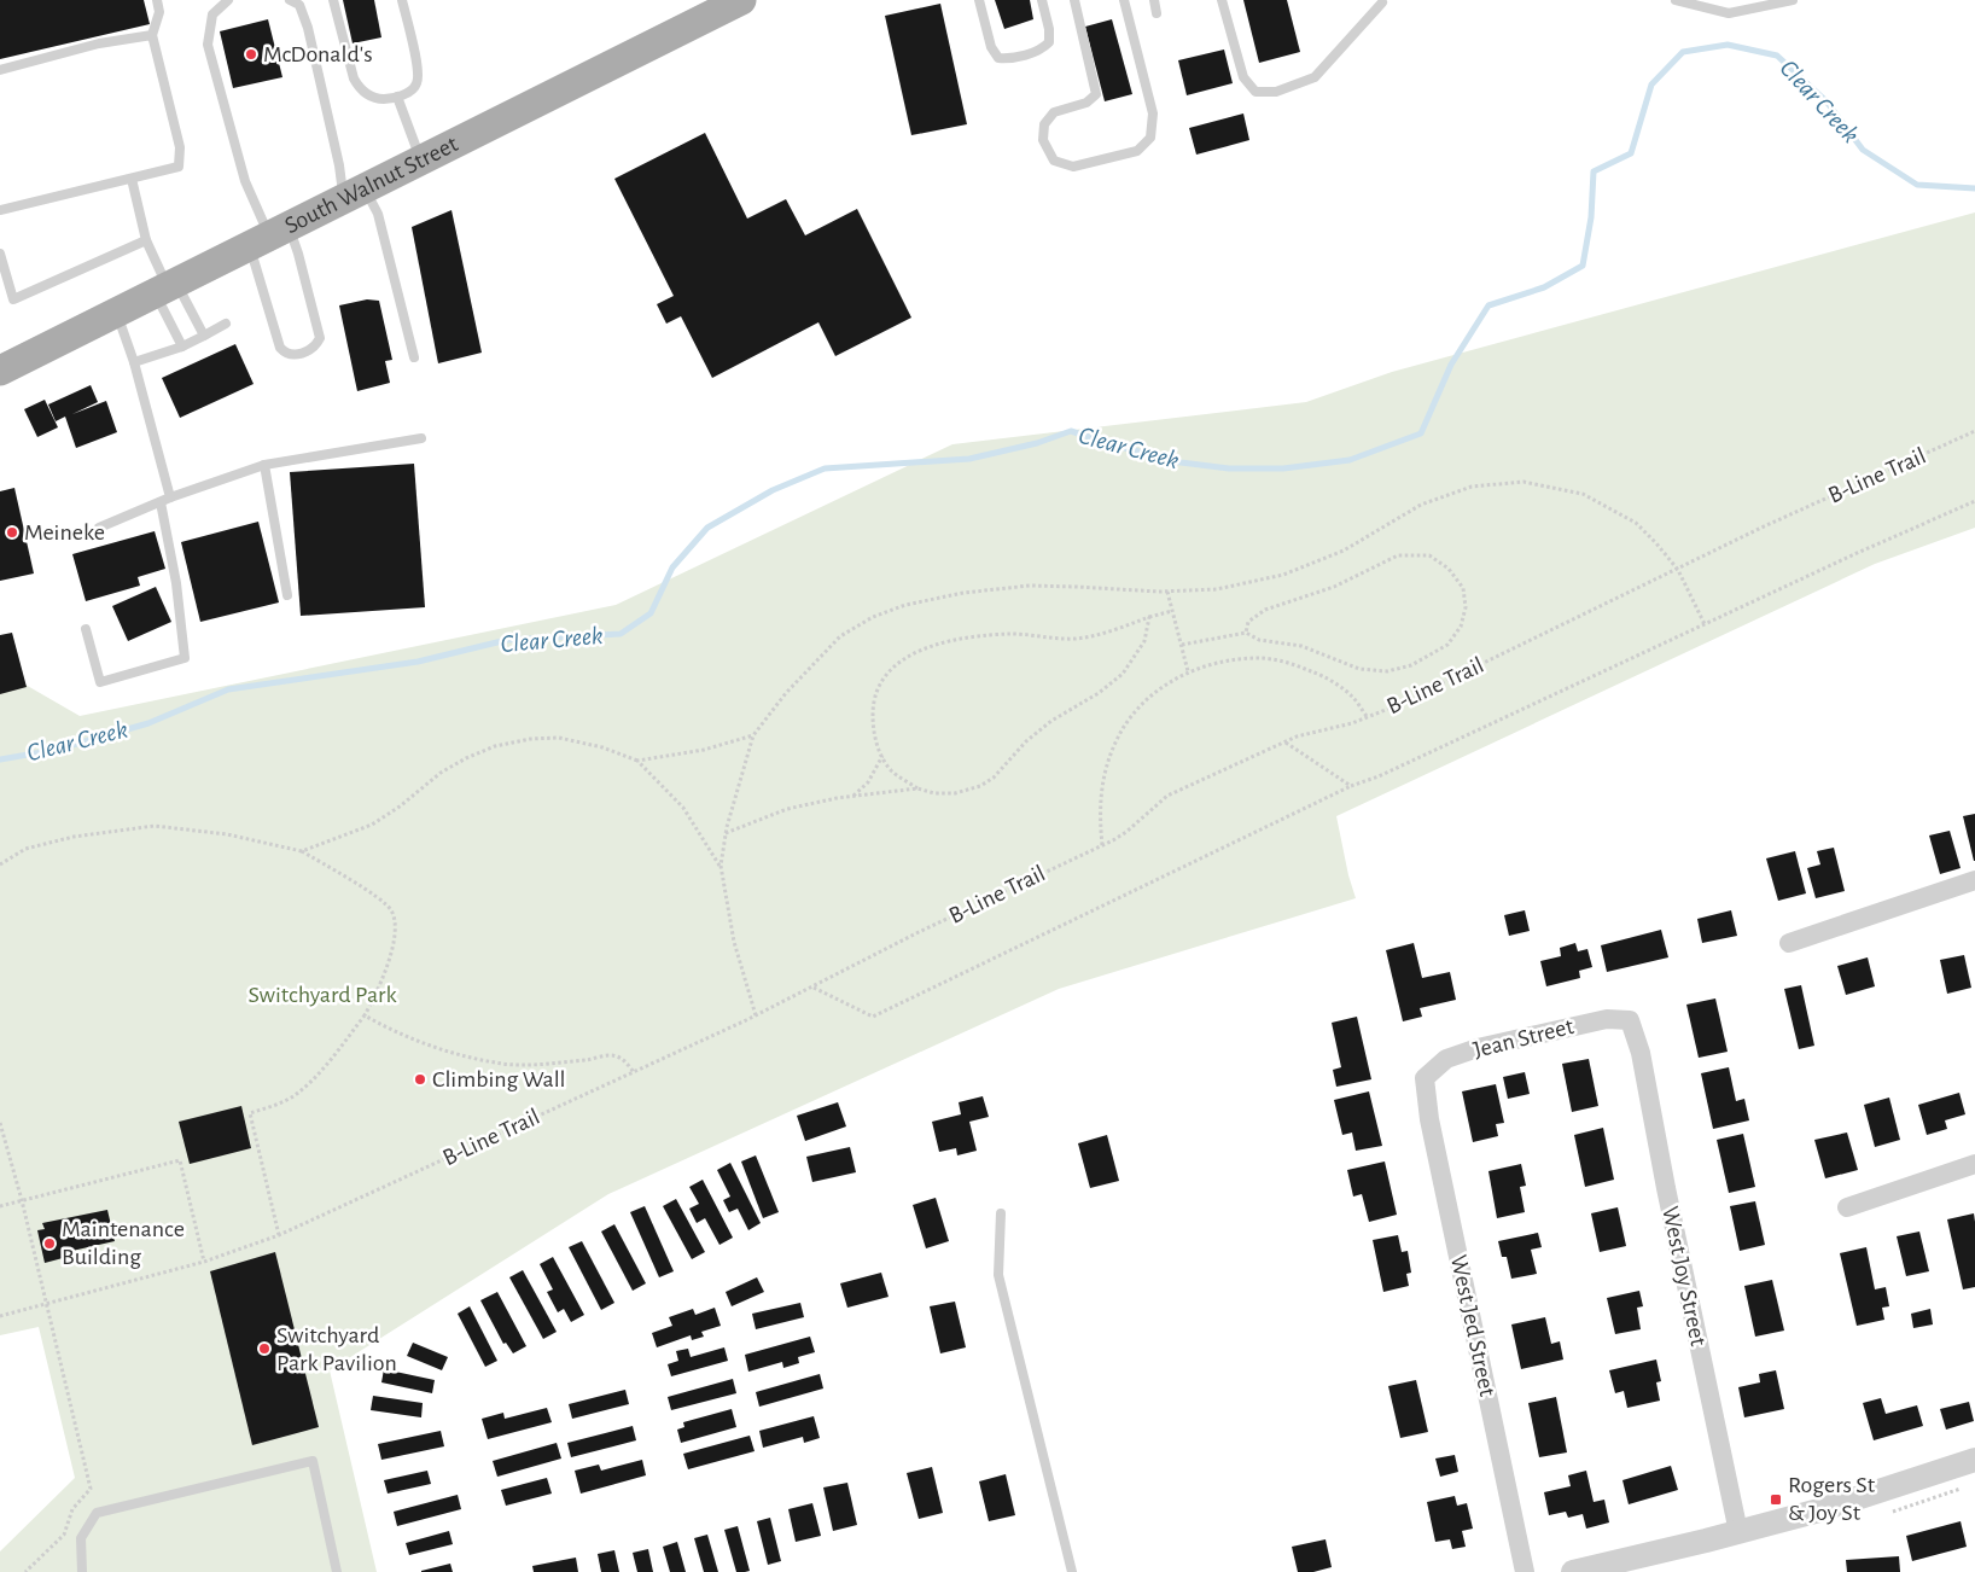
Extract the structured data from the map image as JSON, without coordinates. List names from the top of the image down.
{
  "streets": {
    "main road": ["South Walnut Street"],
    "street": ["Jean Street", "West Joy Street", "West Jed Street"],
    "path": ["B-Line Trail"]
  },
  "crossings": [
    ["Jean Street", "West Joy Street"],
    ["Jean Street", "West Jed Street"]
  ],
  "water": ["Clear Creek"],
  "parks": ["Switchyard Park"],
  "places": {
    "other": [
      "McDonald's",
      "Meineke",
      "Climbing Wall",
      "Maintenance Building",
      "Switchyard Park Pavilion"
    ],
    "transit": ["Rogers St & Joy St"]
  }
}
